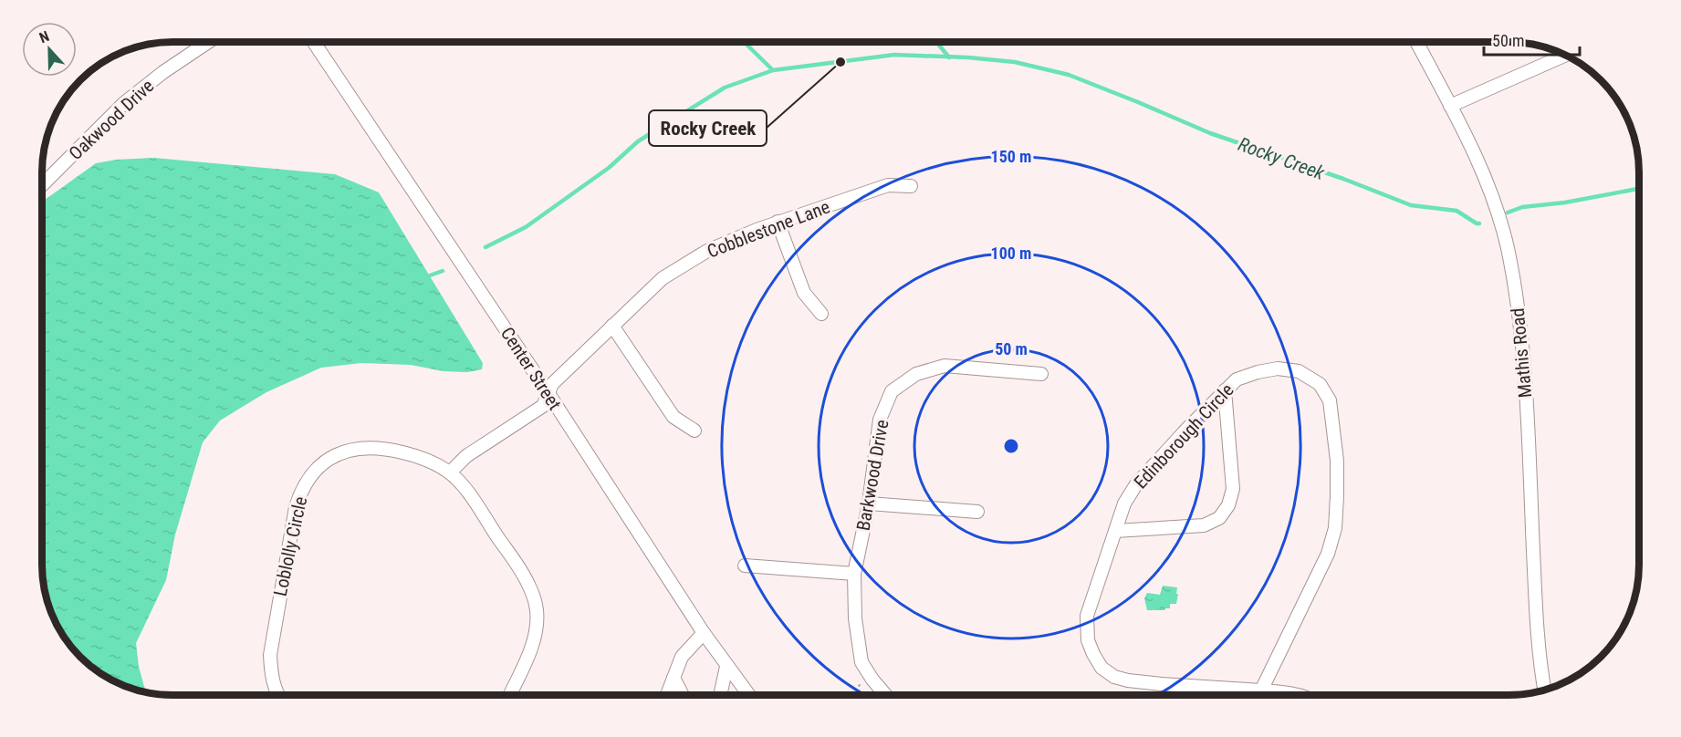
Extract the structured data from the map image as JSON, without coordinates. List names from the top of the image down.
{
  "streets": {
    "street": [
      "Oakwood Drive",
      "Cobblestone Lane",
      "Mathis Road",
      "Center Street",
      "Edinborough Circle",
      "Barkwood Drive",
      "Loblolly Circle"
    ]
  },
  "crossings": [
    ["Cobblestone Lane", "Center Street"]
  ],
  "water": ["Rocky Creek"],
  "places": ["Rocky Creek"],
  "scale_bar": "50 m",
  "north": "top",
  "rings": ["150 m", "100 m", "50 m"]
}
